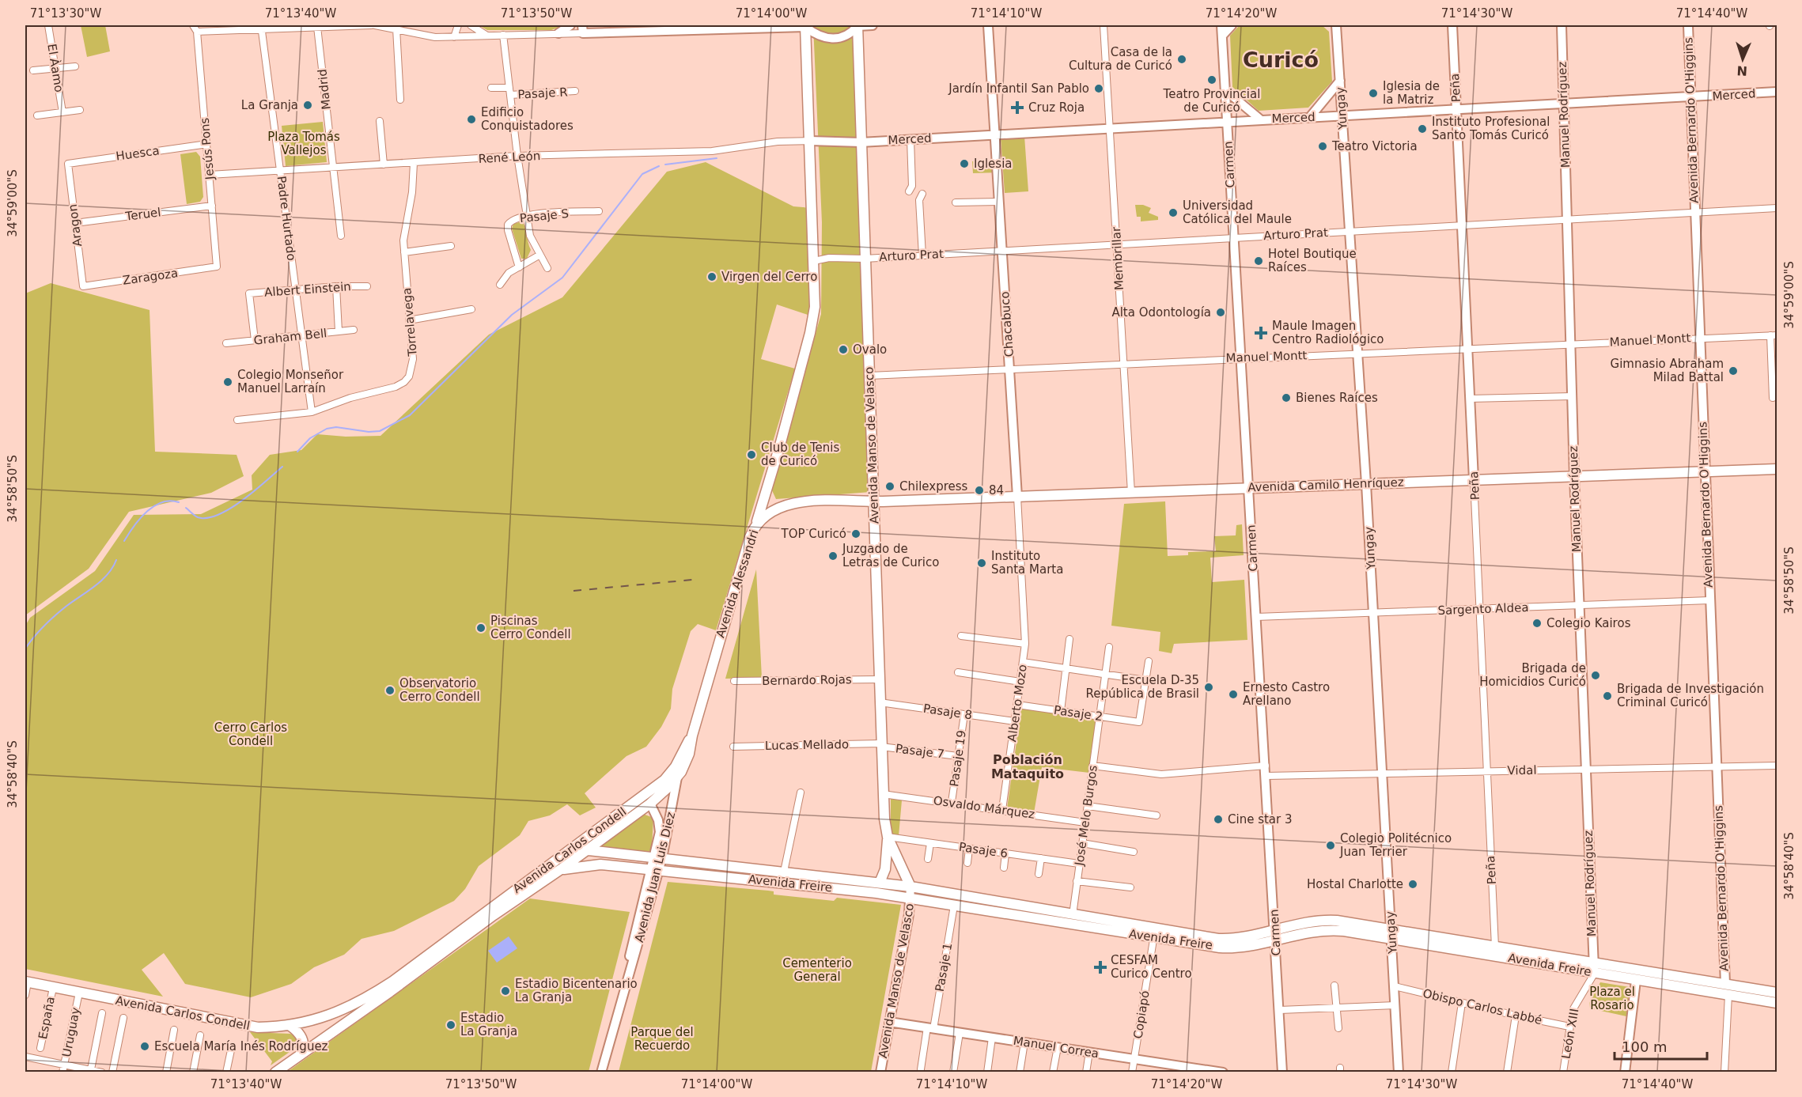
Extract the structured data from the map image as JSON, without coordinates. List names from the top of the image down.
{
  "streets": {
    "main road": [
      "Avenida Manso de Velasco",
      "Avenida Camilo Henríquez",
      "Avenida Alessandri",
      "Avenida Carlos Condell",
      "Avenida Freire"
    ],
    "street": [
      "El Àamo",
      "Peña",
      "Madrid",
      "Pasaje R",
      "Merced",
      "Yungay",
      "Manuel Rodríguez",
      "Avenida Bernardo O'Higgins",
      "Jesús Pons",
      "Huesca",
      "René León",
      "Carmen",
      "Teruel",
      "Pasaje S",
      "Padre Hurtado",
      "Aragon",
      "Arturo Prat",
      "Membrillar",
      "Zaragoza",
      "Albert Einstein",
      "Torrelavega",
      "Chacabuco",
      "Graham Bell",
      "Manuel Montt",
      "Sargento Aldea",
      "Bernardo Rojas",
      "Alberto Mozo",
      "Pasaje 8",
      "Pasaje 2",
      "Lucas Mellado",
      "Pasaje 7",
      "Pasaje 19",
      "Vidal",
      "Osvaldo Márquez",
      "José Melo Burgos",
      "Pasaje 6",
      "Avenida Juan Luis Diez",
      "Pasaje 1",
      "Obispo Carlos Labbé",
      "Copiapó",
      "España",
      "Uruguay",
      "León XIII",
      "Manuel Correa"
    ]
  },
  "crossings": [
    ["Peña", "Merced"],
    ["Peña", "Arturo Prat"],
    ["Peña", "Manuel Montt"],
    ["Peña", "Avenida Camilo Henríquez"],
    ["Peña", "Sargento Aldea"],
    ["Peña", "Vidal"],
    ["Peña", "Avenida Freire"],
    ["Madrid", "René León"],
    ["Merced", "Yungay"],
    ["Merced", "Manuel Rodríguez"],
    ["Merced", "Avenida Bernardo O'Higgins"],
    ["Merced", "René León"],
    ["Merced", "Carmen"],
    ["Merced", "Membrillar"],
    ["Merced", "Chacabuco"],
    ["Merced", "Avenida Manso de Velasco"],
    ["Yungay", "Arturo Prat"],
    ["Yungay", "Manuel Montt"],
    ["Yungay", "Avenida Camilo Henríquez"],
    ["Yungay", "Sargento Aldea"],
    ["Yungay", "Vidal"],
    ["Yungay", "Avenida Freire"],
    ["Yungay", "Obispo Carlos Labbé"],
    ["Manuel Rodríguez", "Arturo Prat"],
    ["Manuel Rodríguez", "Manuel Montt"],
    ["Manuel Rodríguez", "Avenida Camilo Henríquez"],
    ["Manuel Rodríguez", "Sargento Aldea"],
    ["Manuel Rodríguez", "Vidal"],
    ["Manuel Rodríguez", "Avenida Freire"],
    ["Manuel Rodríguez", "León XIII"],
    ["Avenida Bernardo O'Higgins", "Arturo Prat"],
    ["Avenida Bernardo O'Higgins", "Manuel Montt"],
    ["Avenida Bernardo O'Higgins", "Avenida Camilo Henríquez"],
    ["Avenida Bernardo O'Higgins", "Sargento Aldea"],
    ["Avenida Bernardo O'Higgins", "Vidal"],
    ["Avenida Bernardo O'Higgins", "Avenida Freire"],
    ["Jesús Pons", "Huesca"],
    ["Jesús Pons", "René León"],
    ["Jesús Pons", "Teruel"],
    ["Jesús Pons", "Zaragoza"],
    ["Huesca", "Aragon"],
    ["René León", "Padre Hurtado"],
    ["René León", "Torrelavega"],
    ["Carmen", "Arturo Prat"],
    ["Carmen", "Manuel Montt"],
    ["Carmen", "Avenida Camilo Henríquez"],
    ["Carmen", "Sargento Aldea"],
    ["Carmen", "Vidal"],
    ["Carmen", "Avenida Freire"],
    ["Teruel", "Aragon"],
    ["Padre Hurtado", "Albert Einstein"],
    ["Padre Hurtado", "Torrelavega"],
    ["Padre Hurtado", "Graham Bell"],
    ["Aragon", "Zaragoza"],
    ["Arturo Prat", "Membrillar"],
    ["Arturo Prat", "Chacabuco"],
    ["Arturo Prat", "Avenida Manso de Velasco"],
    ["Membrillar", "Manuel Montt"],
    ["Membrillar", "Avenida Camilo Henríquez"],
    ["Albert Einstein", "Graham Bell"],
    ["Chacabuco", "Manuel Montt"],
    ["Chacabuco", "Avenida Camilo Henríquez"],
    ["Chacabuco", "Alberto Mozo"],
    ["Manuel Montt", "Avenida Manso de Velasco"],
    ["Avenida Manso de Velasco", "Avenida Camilo Henríquez"],
    ["Avenida Manso de Velasco", "Avenida Alessandri"],
    ["Avenida Manso de Velasco", "Bernardo Rojas"],
    ["Avenida Manso de Velasco", "Pasaje 8"],
    ["Avenida Manso de Velasco", "Lucas Mellado"],
    ["Avenida Manso de Velasco", "Pasaje 7"],
    ["Avenida Manso de Velasco", "Osvaldo Márquez"],
    ["Avenida Manso de Velasco", "Pasaje 6"],
    ["Avenida Manso de Velasco", "Avenida Freire"],
    ["Avenida Manso de Velasco", "Manuel Correa"],
    ["Avenida Camilo Henríquez", "Avenida Alessandri"],
    ["Avenida Alessandri", "Avenida Carlos Condell"],
    ["Alberto Mozo", "Pasaje 8"],
    ["Alberto Mozo", "Pasaje 2"],
    ["Alberto Mozo", "Osvaldo Márquez"],
    ["Pasaje 8", "Pasaje 19"],
    ["Pasaje 2", "José Melo Burgos"],
    ["Lucas Mellado", "Pasaje 7"],
    ["Pasaje 7", "Pasaje 19"],
    ["Pasaje 19", "Osvaldo Márquez"],
    ["Osvaldo Márquez", "José Melo Burgos"],
    ["José Melo Burgos", "Pasaje 6"],
    ["José Melo Burgos", "Avenida Freire"],
    ["Avenida Carlos Condell", "Avenida Juan Luis Diez"],
    ["Avenida Carlos Condell", "Avenida Freire"],
    ["Avenida Carlos Condell", "España"],
    ["Avenida Carlos Condell", "Uruguay"],
    ["Avenida Juan Luis Diez", "Avenida Freire"],
    ["Avenida Freire", "Pasaje 1"],
    ["Avenida Freire", "Copiapó"],
    ["Avenida Freire", "León XIII"],
    ["Pasaje 1", "Manuel Correa"],
    ["Obispo Carlos Labbé", "León XIII"],
    ["Copiapó", "Manuel Correa"]
  ],
  "districts": ["Curicó", "Población Mataquito"],
  "parks": [
    "Plaza Tomás Vallejos",
    "Cerro Carlos Condell",
    "Cementerio General",
    "Plaza el Rosario",
    "Parque del Recuerdo"
  ],
  "places": {
    "other": [
      "Casa de la Cultura de Curicó",
      "Teatro Provincial de Curicó",
      "Jardín Infantil San Pablo",
      "Iglesia de la Matriz",
      "La Granja",
      "Edificio Conquistadores",
      "Instituto Profesional Santo Tomás Curicó",
      "Teatro Victoria",
      "Iglesia",
      "Universidad Católica del Maule",
      "Hotel Boutique Raíces",
      "Virgen del Cerro",
      "Alta Odontología",
      "Ovalo",
      "Gimnasio Abraham Milad Battal",
      "Colegio Monseñor Manuel Larraín",
      "Bienes Raíces",
      "Club de Tenis de Curicó",
      "Chilexpress",
      "84",
      "TOP Curicó",
      "Juzgado de Letras de Curico",
      "Instituto Santa Marta",
      "Colegio Kairos",
      "Piscinas Cerro Condell",
      "Brigada de Homicidios Curicó",
      "Escuela D-35 República de Brasil",
      "Observatorio Cerro Condell",
      "Ernesto Castro Arellano",
      "Brigada de Investigación Criminal Curicó",
      "Cine star 3",
      "Colegio Politécnico Juan Terrier",
      "Hostal Charlotte",
      "Estadio Bicentenario La Granja",
      "Estadio La Granja",
      "Escuela María Inés Rodríguez"
    ],
    "health": ["Cruz Roja", "Maule Imagen Centro Radiológico", "CESFAM Curico Centro"]
  },
  "scale_bar": "100 m",
  "north": "bottom",
  "coordinates": [
    "71°13'30\"W",
    "71°13'40\"W",
    "71°13'50\"W",
    "71°14'00\"W",
    "71°14'10\"W",
    "71°14'20\"W",
    "71°14'30\"W",
    "71°14'40\"W",
    "34°59'00\"S",
    "34°58'50\"S",
    "34°58'40\"S"
  ]
}
